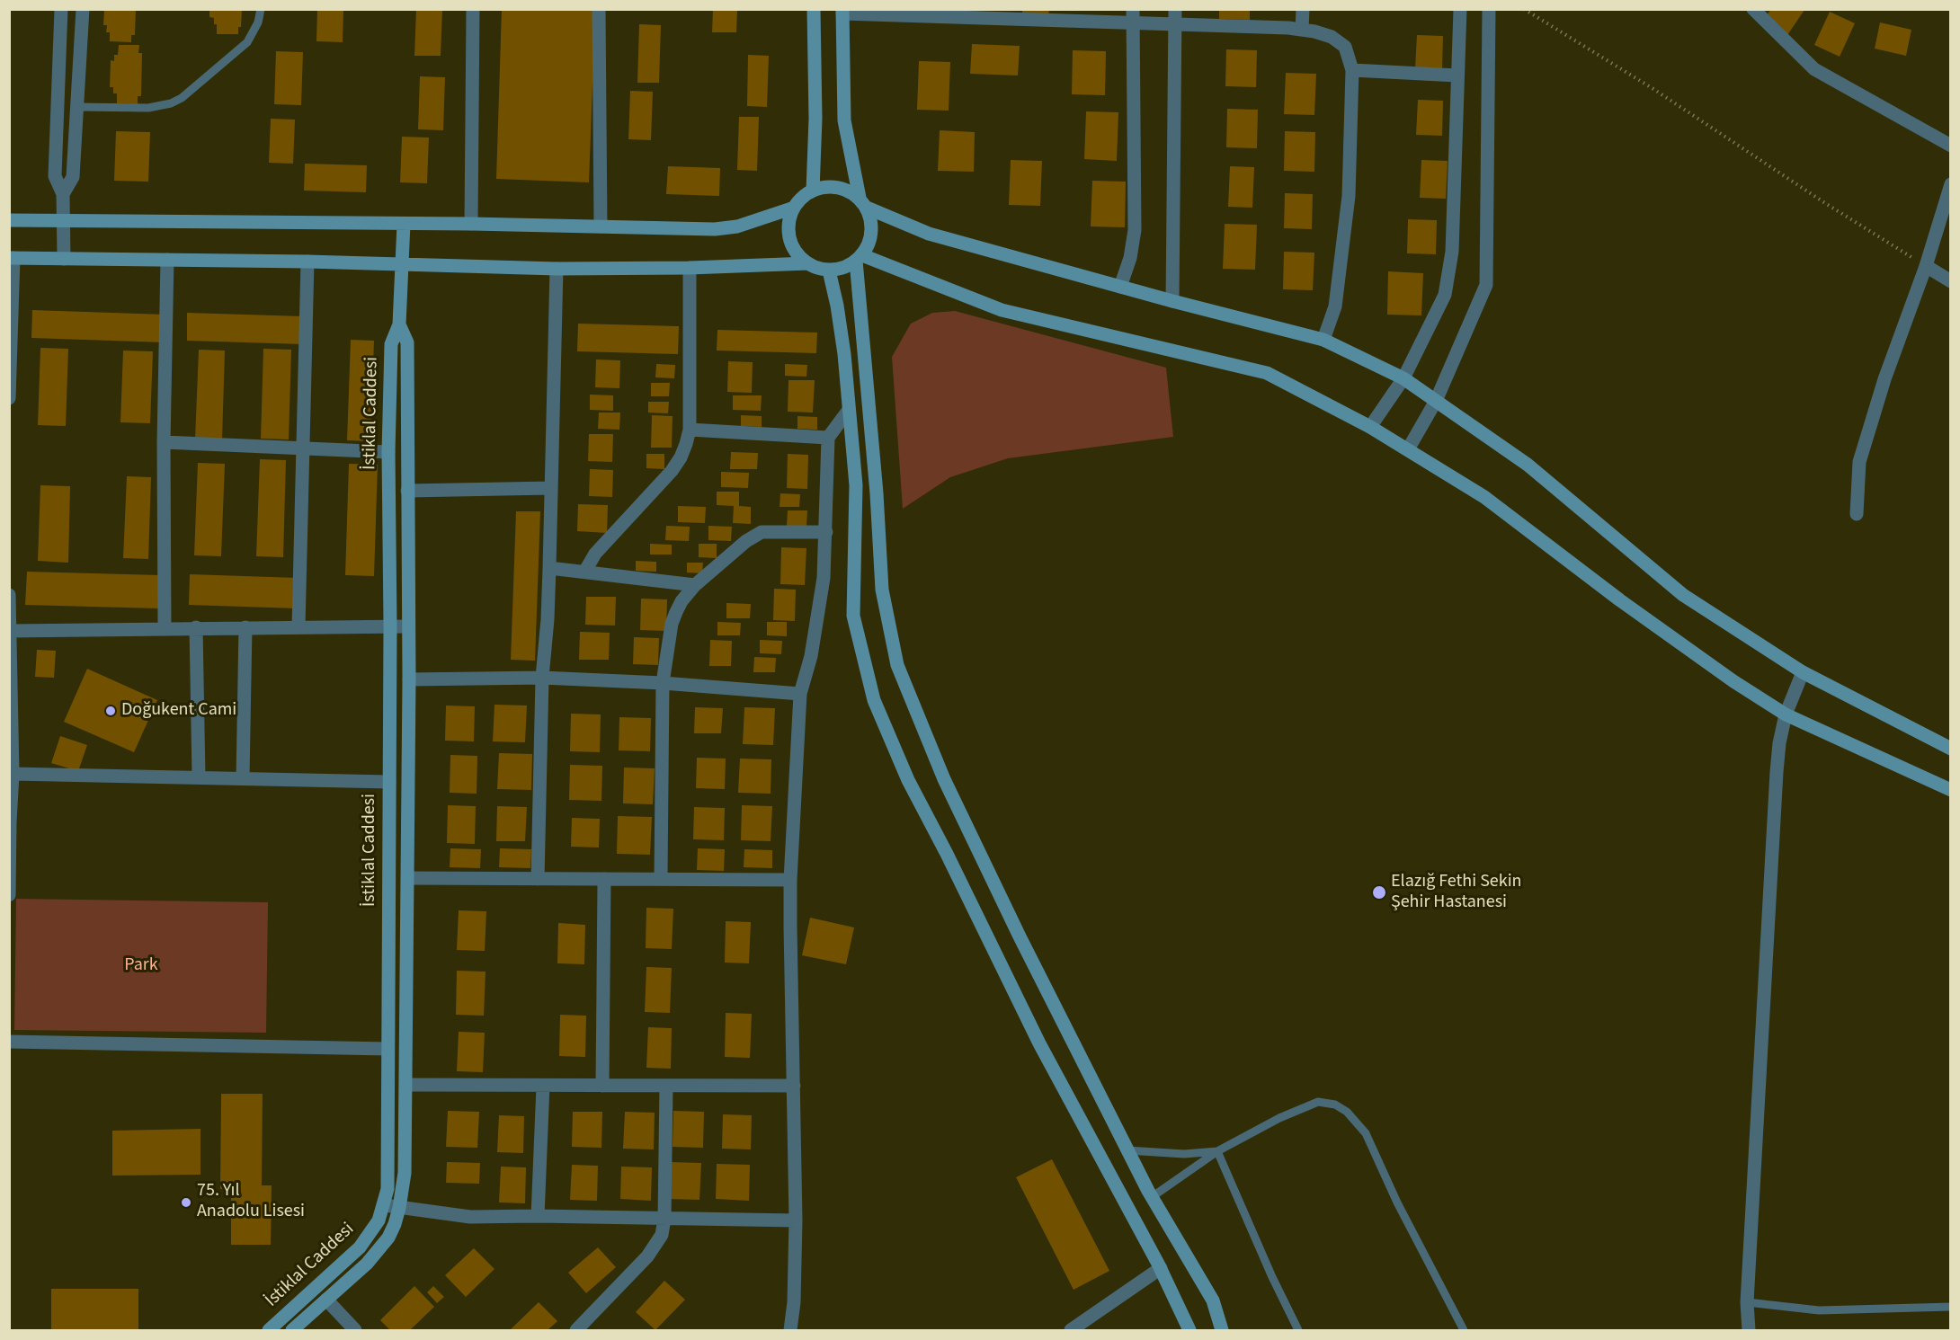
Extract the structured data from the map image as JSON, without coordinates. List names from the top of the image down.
{
  "streets": {
    "street": ["İstiklal Caddesi"]
  },
  "parks": ["Park"],
  "places": ["Doğukent Cami", "Elazığ Fethi Sekin Şehir Hastanesi", "75. Yıl Anadolu Lisesi"]
}
